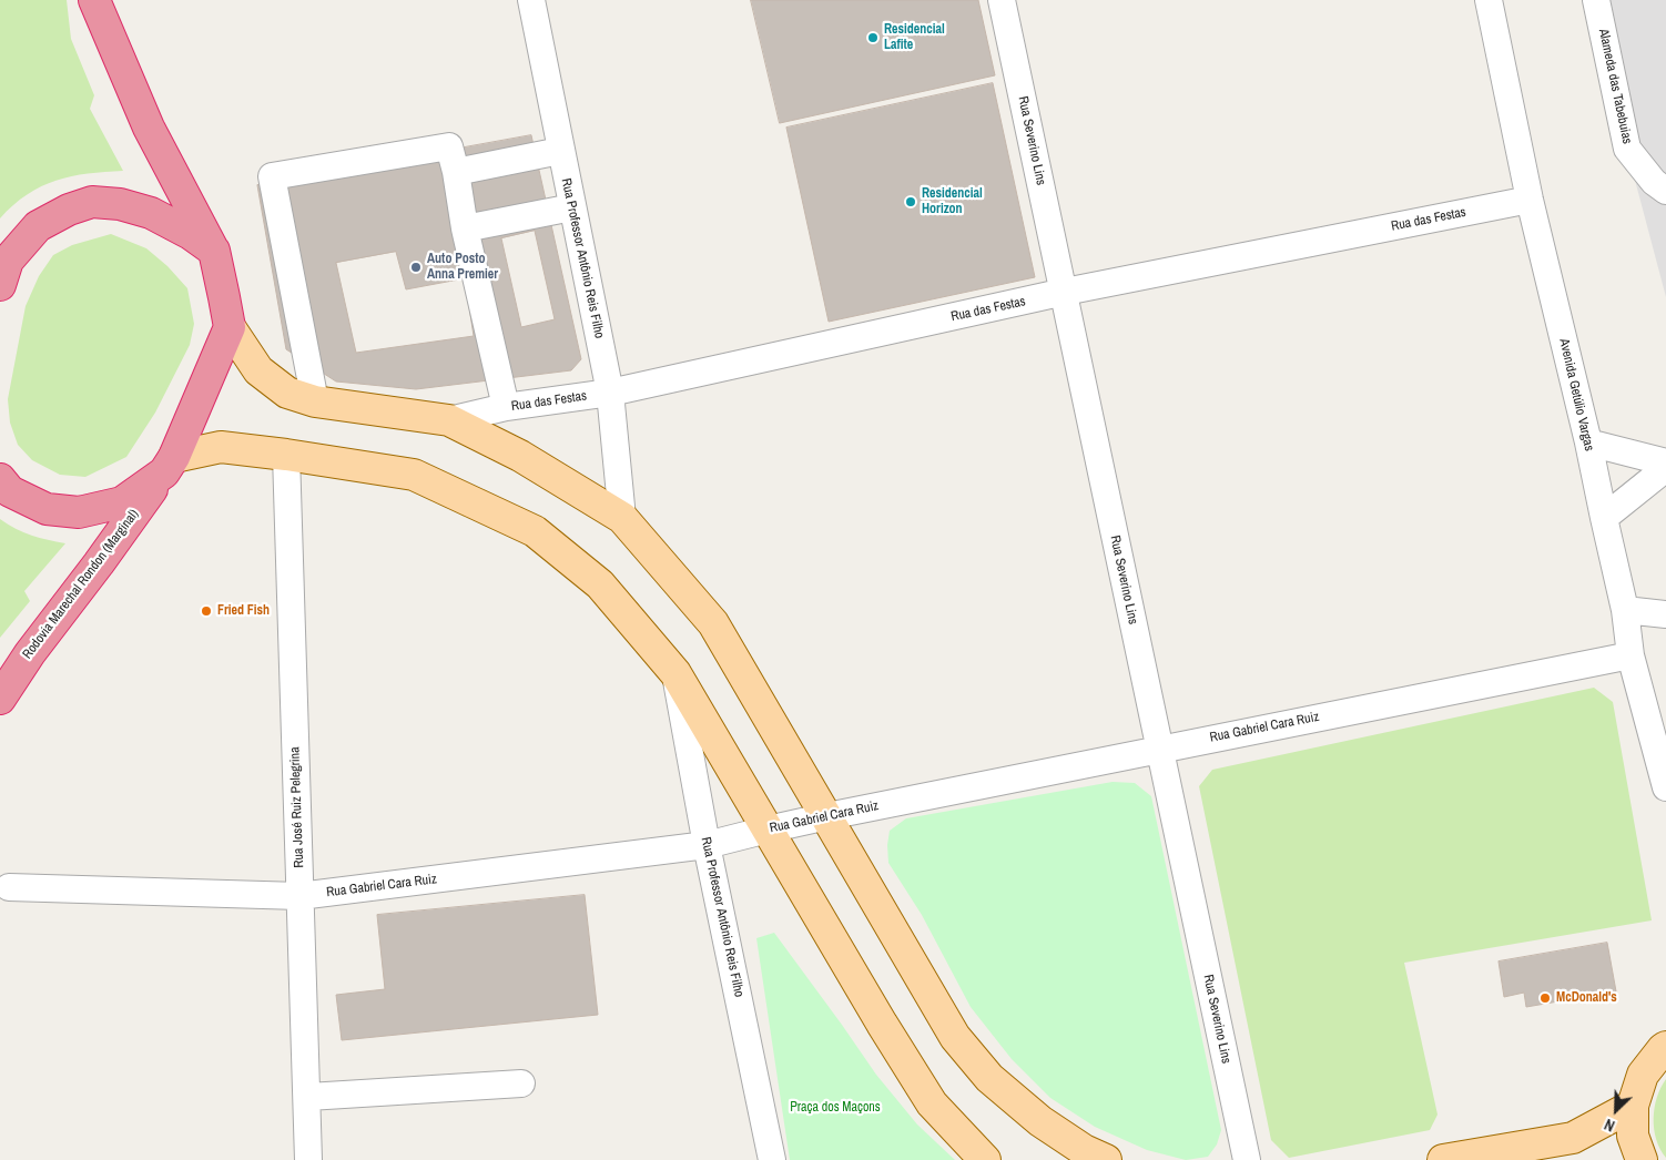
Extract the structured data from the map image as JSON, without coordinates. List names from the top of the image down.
{
  "streets": {
    "highway": ["Rodovia Marechal Rondon (Marginal)"],
    "street": [
      "Alameda das Tabebuias",
      "Rua Severino Lins",
      "Rua das Festas",
      "Rua Professor Antônio Reis Filho",
      "Avenida Getúlio Vargas",
      "Rua Gabriel Cara Ruiz",
      "Rua José Ruiz Pelegrina"
    ]
  },
  "crossings": [
    ["Rua Severino Lins", "Rua das Festas"],
    ["Rua Severino Lins", "Rua Gabriel Cara Ruiz"],
    ["Rua das Festas", "Rua Professor Antônio Reis Filho"],
    ["Rua das Festas", "Avenida Getúlio Vargas"],
    ["Rua Professor Antônio Reis Filho", "Rua Gabriel Cara Ruiz"],
    ["Avenida Getúlio Vargas", "Rua Gabriel Cara Ruiz"],
    ["Rua Gabriel Cara Ruiz", "Rua José Ruiz Pelegrina"]
  ],
  "parks": ["Praça dos Maçons"],
  "places": [
    "Residencial Lafite",
    "Residencial Horizon",
    "Auto Posto Anna Premier",
    "Fried Fish",
    "McDonald's"
  ],
  "north": "bottom left"
}
